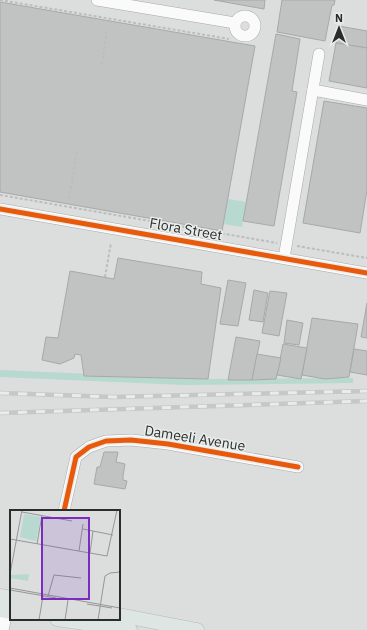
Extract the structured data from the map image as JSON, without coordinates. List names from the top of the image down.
{
  "streets": {
    "street": ["Flora Street", "Dameeli Avenue"]
  },
  "north": "top"
}
